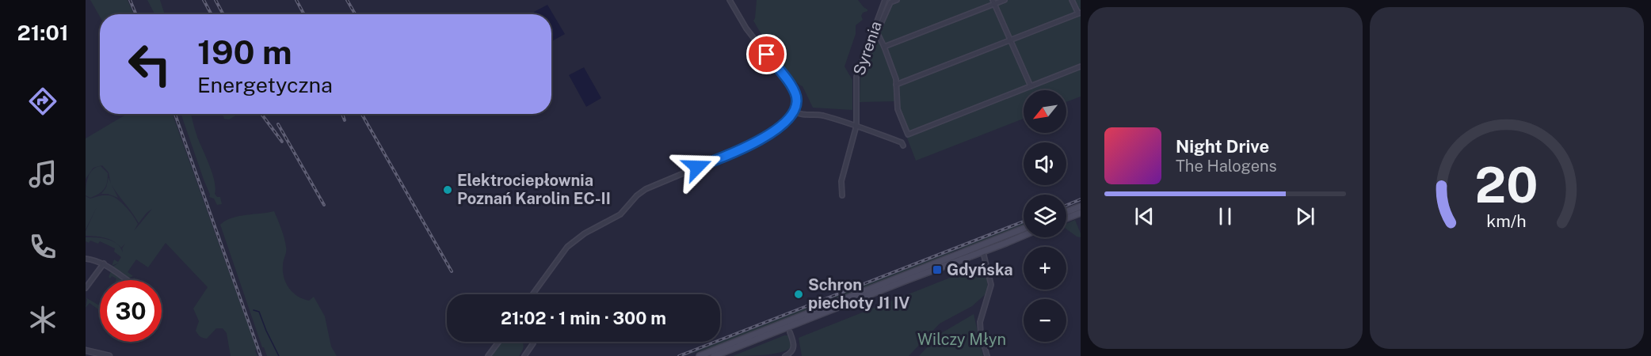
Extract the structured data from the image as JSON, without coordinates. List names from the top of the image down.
{
  "streets": {
    "street": ["Syrenia"]
  },
  "parks": ["Wilczy Młyn"],
  "places": {
    "other": ["Elektrociepłownia Poznań Karolin EC-II", "Schron piechoty J1 IV"],
    "transit": ["Gdyńska"]
  },
  "north": "bottom left",
  "page": {
    "tabs": "21:01",
    "turn": ["190 m", "Energetyczna"],
    "map_buttons": ["+", "−"],
    "song": ["Night Drive", "The Halogens"],
    "limit": "30",
    "trip": "21:02 · 1 min · 300 m",
    "gauge": ["20", "km/h"]
  }
}
